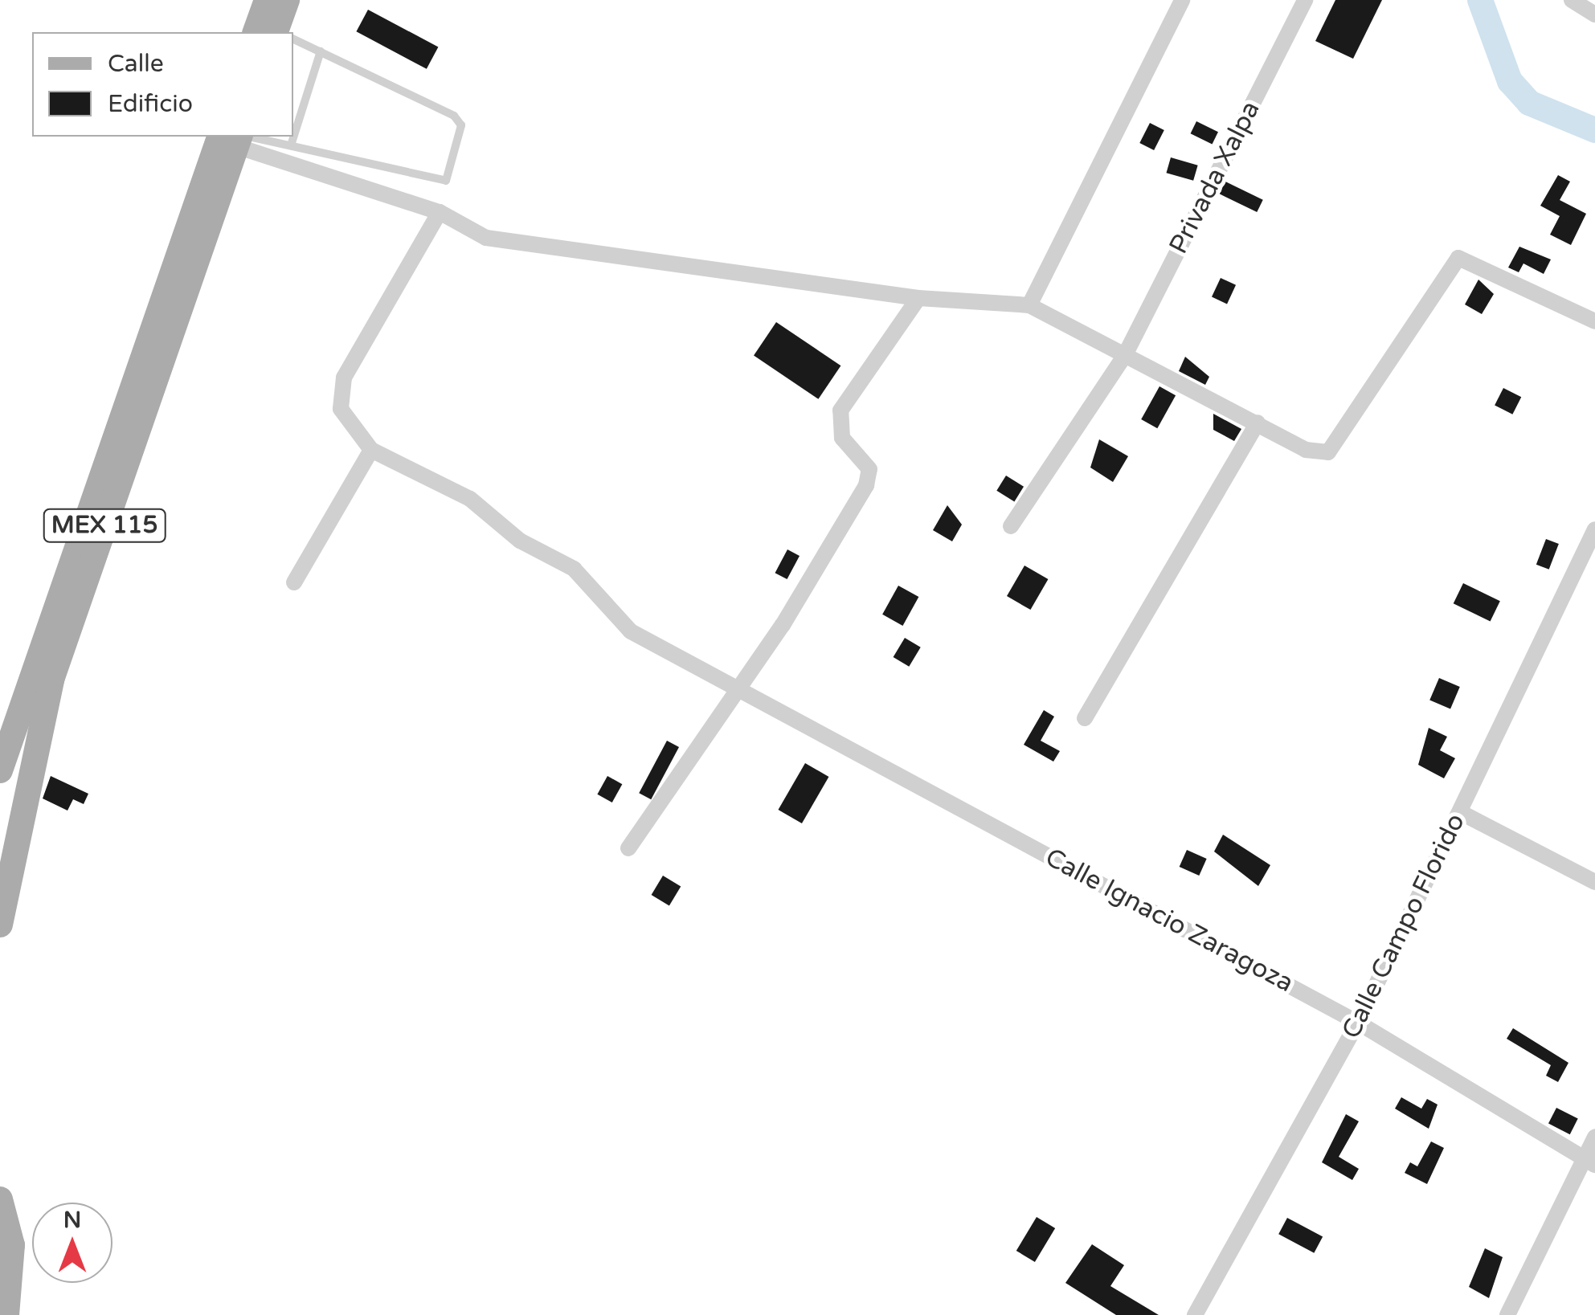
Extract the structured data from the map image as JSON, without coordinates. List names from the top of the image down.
{
  "streets": {
    "main road": ["MEX 115"],
    "street": ["Privada Xalpa", "Calle Ignacio Zaragoza", "Calle Campo Florido"]
  },
  "crossings": [
    ["Calle Ignacio Zaragoza", "Calle Campo Florido"]
  ],
  "legend": ["Calle", "Edificio"],
  "north": "top"
}
